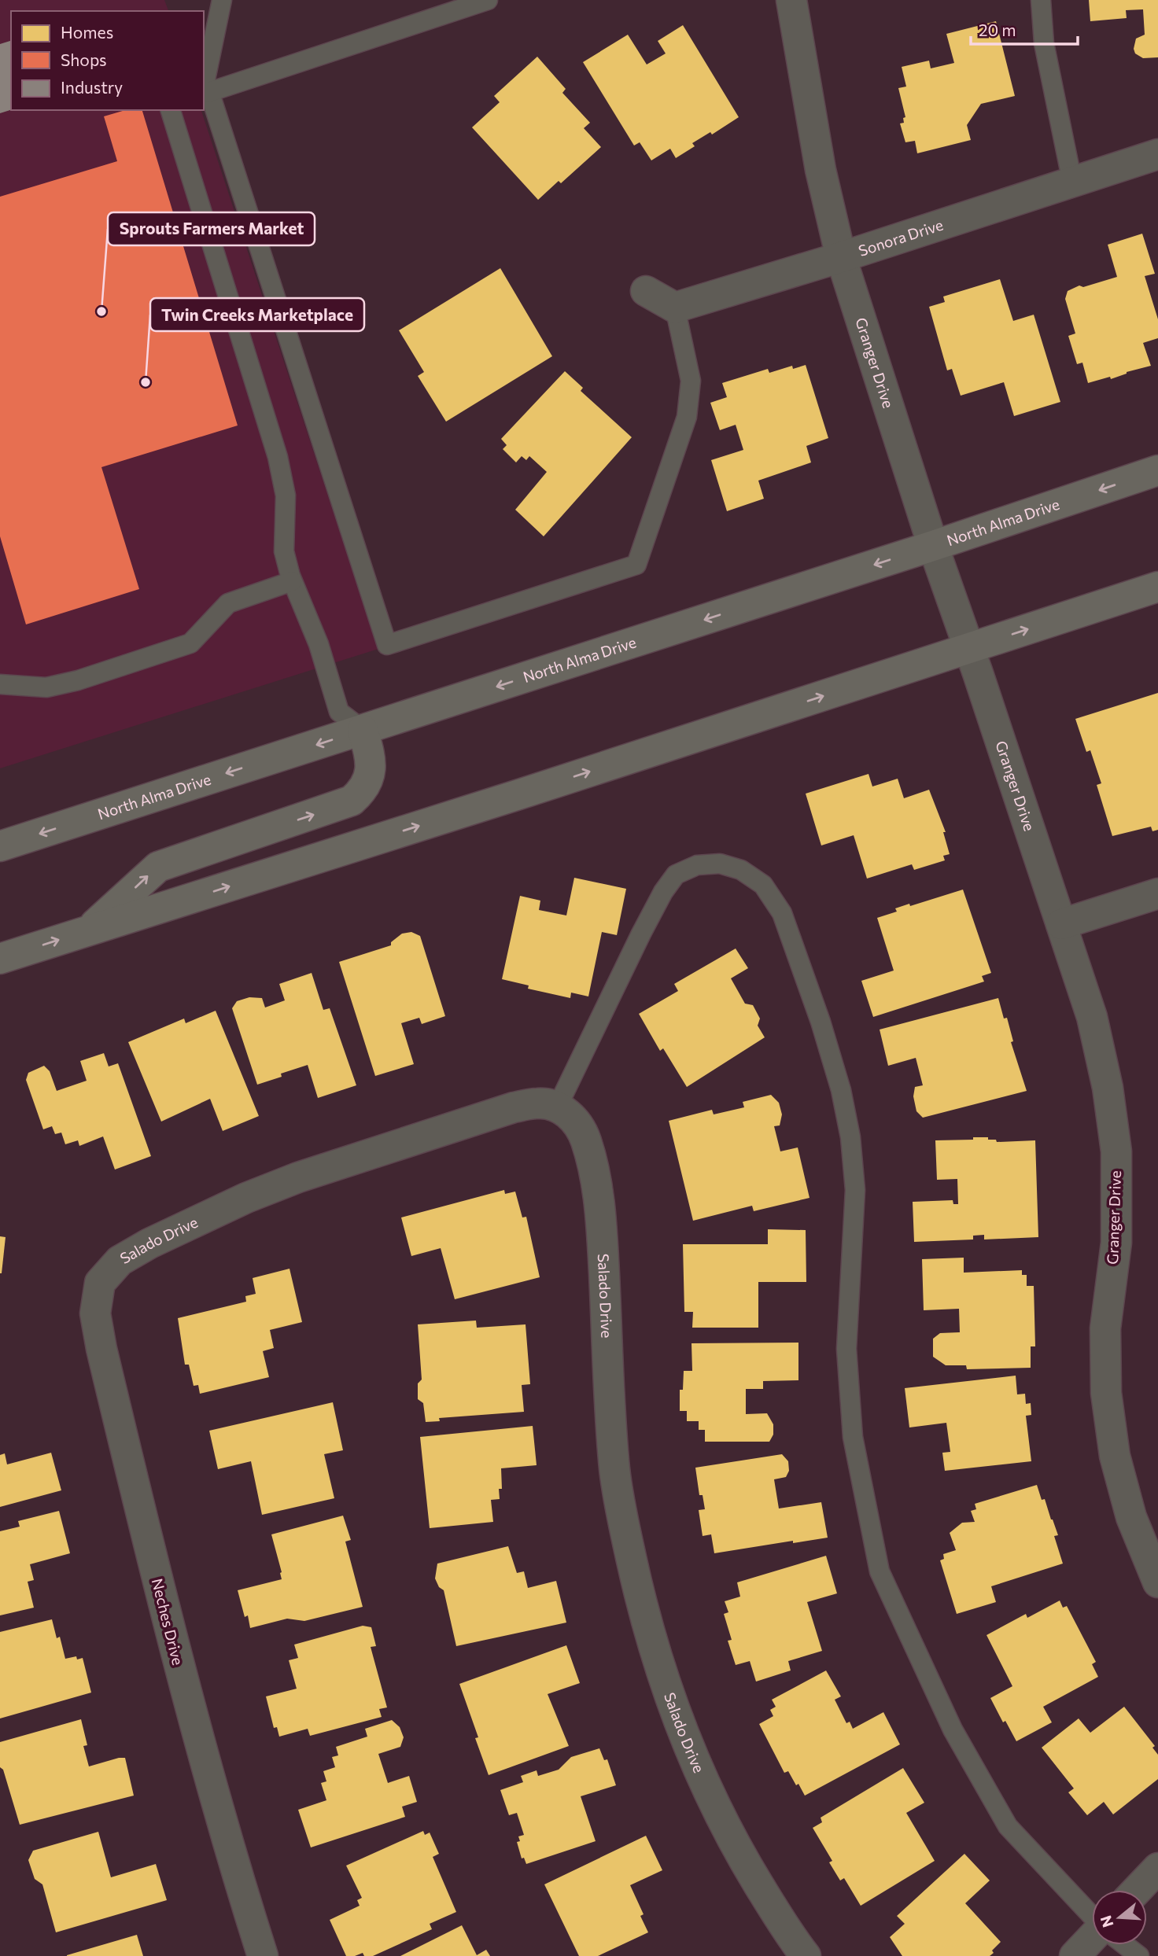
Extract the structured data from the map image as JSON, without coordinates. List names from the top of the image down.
{
  "streets": {
    "main road": ["North Alma Drive"],
    "street": [
      "Sonora Drive",
      "Granger Drive",
      "Salado Drive",
      "Neches Drive"
    ]
  },
  "crossings": [
    ["Sonora Drive", "Granger Drive"],
    ["Granger Drive", "North Alma Drive"],
    ["Salado Drive", "Neches Drive"]
  ],
  "places": ["Sprouts Farmers Market", "Twin Creeks Marketplace"],
  "legend": ["Homes", "Shops", "Industry"],
  "scale_bar": "20 m",
  "north": "left"
}
